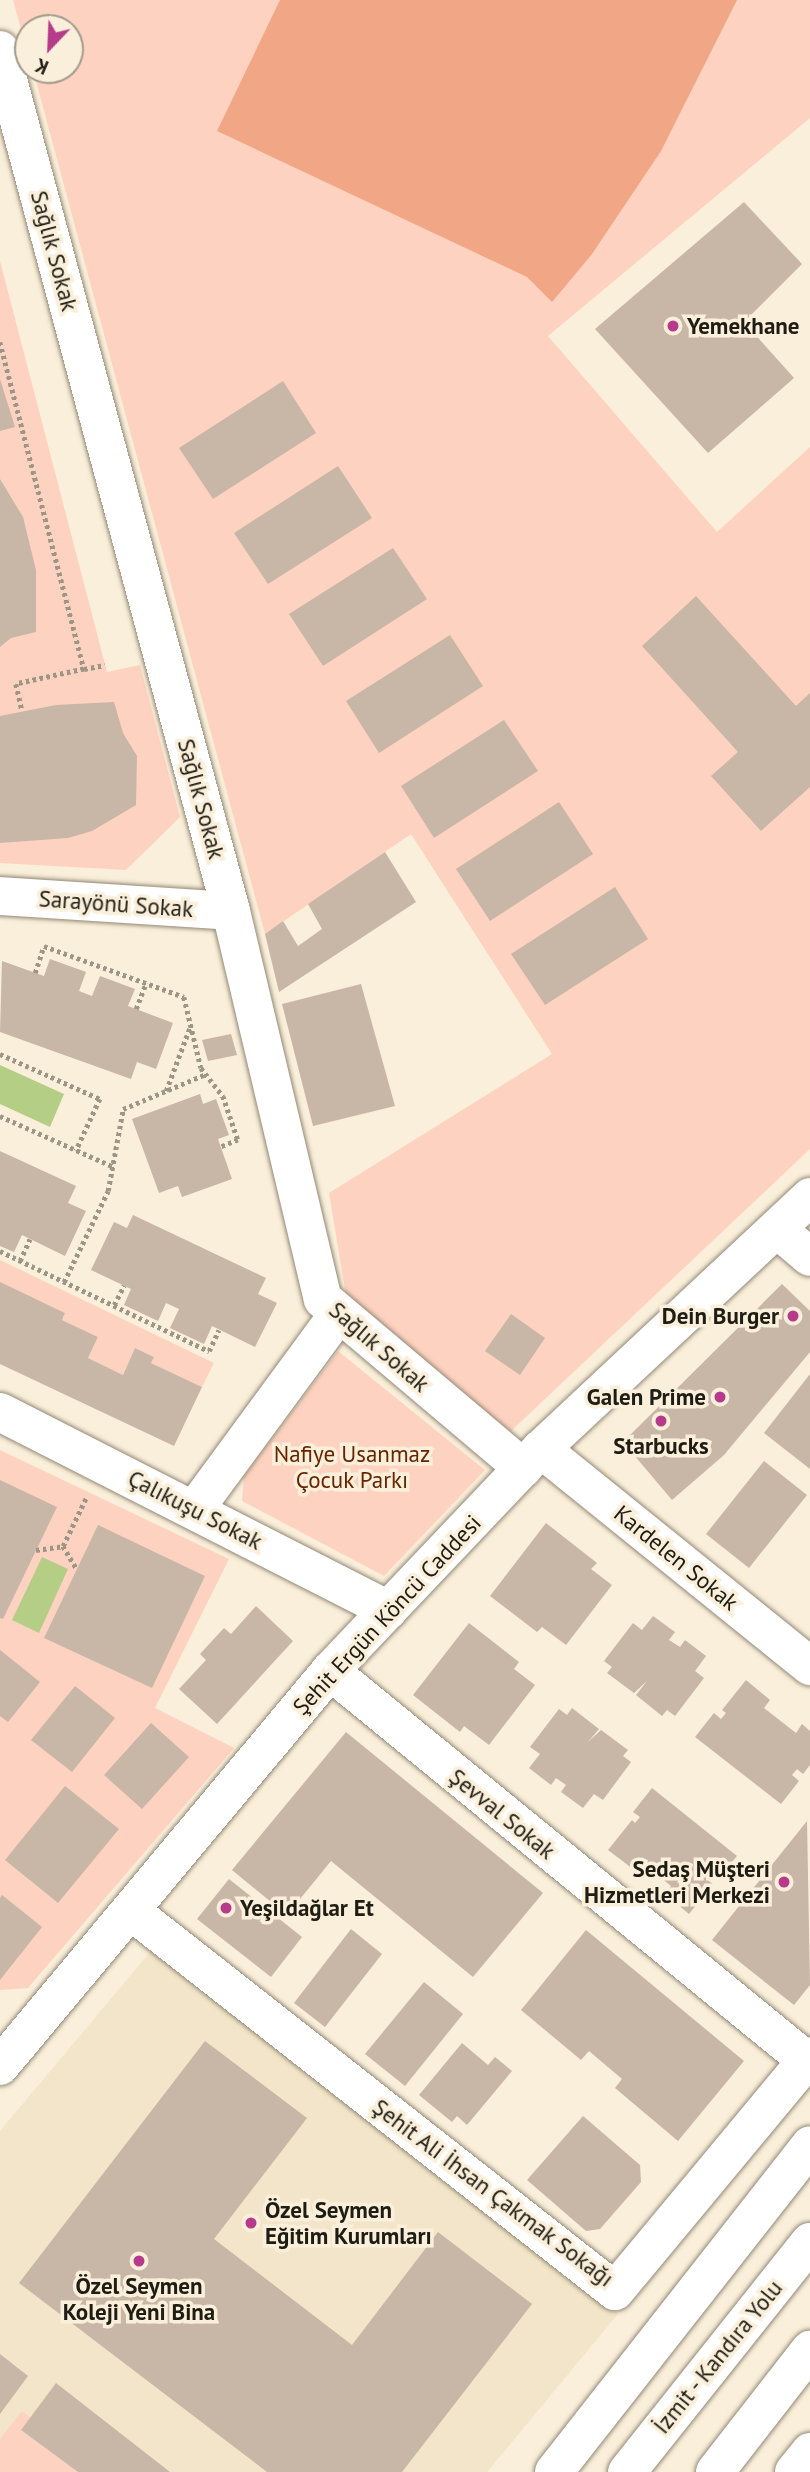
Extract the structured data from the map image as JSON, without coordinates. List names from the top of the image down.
{
  "streets": {
    "main road": [
      "Sağlık Sokak",
      "Sarayönü Sokak",
      "Çalıkuşu Sokak",
      "Kardelen Sokak",
      "Şehit Ergün Köncü Caddesi",
      "Şevval Sokak",
      "Şehit Ali İhsan Çakmak Sokağı",
      "İzmit - Kandıra Yolu"
    ]
  },
  "crossings": [
    ["Sağlık Sokak", "Sarayönü Sokak"],
    ["Sağlık Sokak", "Kardelen Sokak"],
    ["Sağlık Sokak", "Şehit Ergün Köncü Caddesi"],
    ["Çalıkuşu Sokak", "Şehit Ergün Köncü Caddesi"],
    ["Kardelen Sokak", "Şehit Ergün Köncü Caddesi"],
    ["Şehit Ergün Köncü Caddesi", "Şevval Sokak"],
    ["Şehit Ergün Köncü Caddesi", "Şehit Ali İhsan Çakmak Sokağı"],
    ["Şevval Sokak", "Şehit Ali İhsan Çakmak Sokağı"]
  ],
  "parks": ["Nafiye Usanmaz Çocuk Parkı"],
  "places": [
    "Yemekhane",
    "Dein Burger",
    "Galen Prime",
    "Starbucks",
    "Sedaş Müşteri Hizmetleri Merkezi",
    "Yeşildağlar Et",
    "Özel Seymen Eğitim Kurumları",
    "Özel Seymen Koleji Yeni Bina"
  ],
  "north": "bottom left"
}
